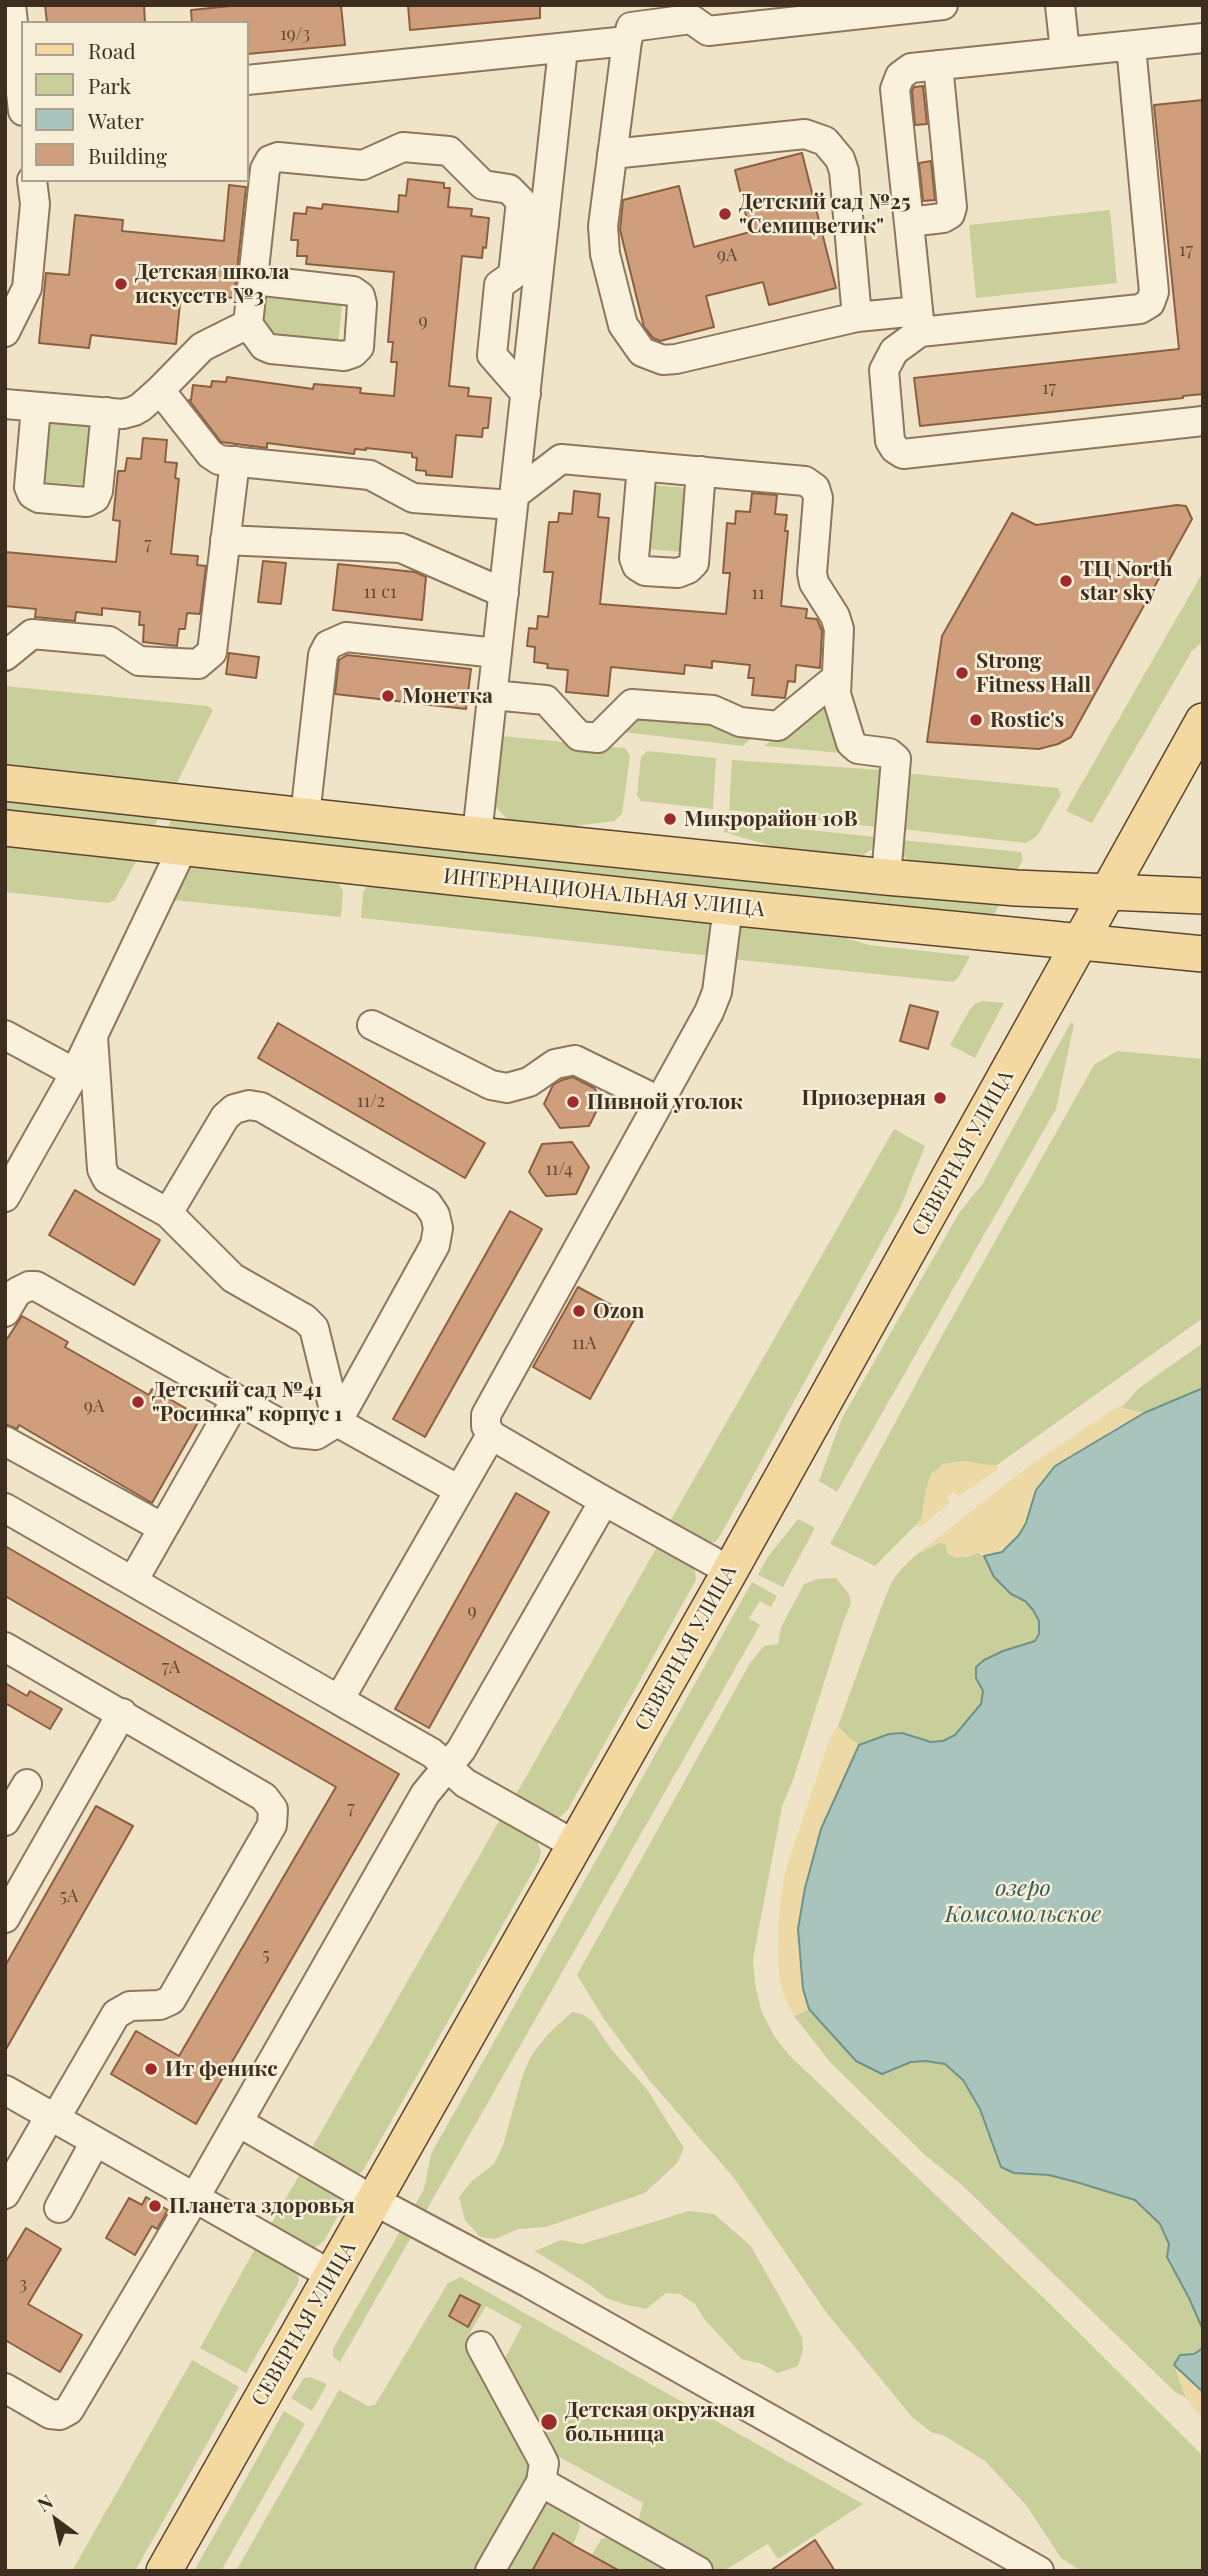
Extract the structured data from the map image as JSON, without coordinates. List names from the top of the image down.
{
  "streets": {
    "main road": ["ИНТЕРНАЦИОНАЛЬНАЯ УЛИЦА", "СЕВЕРНАЯ УЛИЦА"]
  },
  "crossings": [
    ["ИНТЕРНАЦИОНАЛЬНАЯ УЛИЦА", "СЕВЕРНАЯ УЛИЦА"]
  ],
  "water": ["озеро Комсомольское"],
  "places": [
    "Детский сад №25 \"Семицветик\"",
    "Детская школа искусств №3",
    "ТЦ North star sky",
    "Strong Fitness Hall",
    "Монетка",
    "Rostic's",
    "Микрорайон 10В",
    "Приозерная",
    "Пивной уголок",
    "Ozon",
    "Детский сад №41 \"Росинка\" корпус 1",
    "Ит феникс",
    "Планета здоровья",
    "Детская окружная больница"
  ],
  "house_numbers": [
    "19/3",
    "17",
    "9А",
    "9",
    "17",
    "7",
    "11 с1",
    "11",
    "11/2",
    "11/4",
    "11А",
    "9А",
    "9",
    "7А",
    "7",
    "5А",
    "5",
    "3"
  ],
  "legend": [
    "Road",
    "Park",
    "Water",
    "Building"
  ],
  "north": "top left"
}
